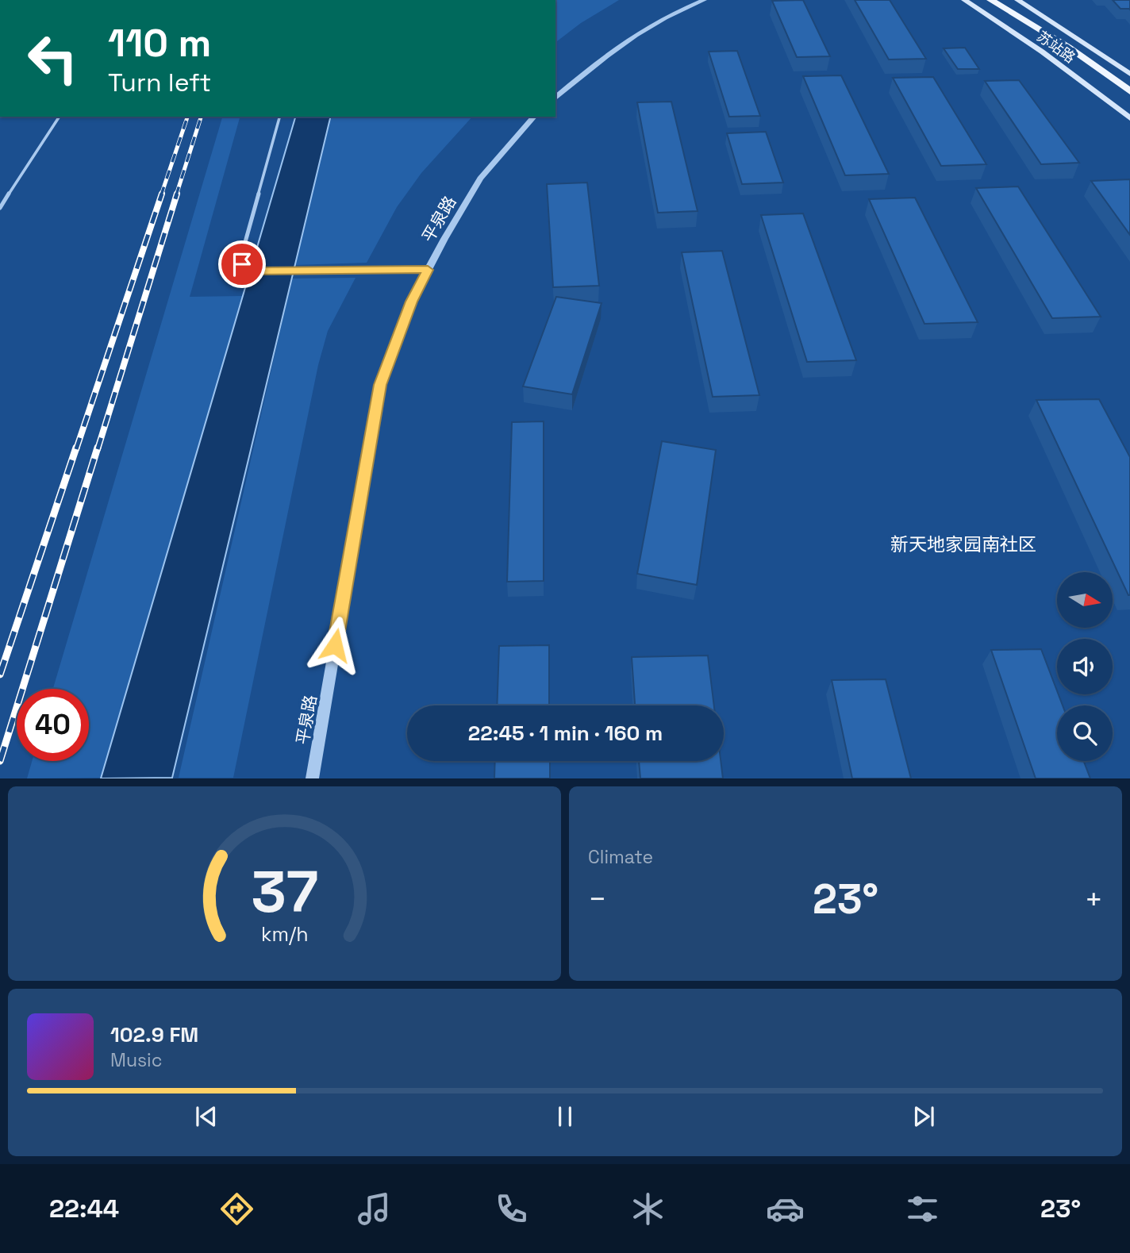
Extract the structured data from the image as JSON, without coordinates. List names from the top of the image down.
{
  "streets": {
    "main road": ["苏站路"],
    "street": ["平泉路"]
  },
  "districts": ["新天地家园南社区"],
  "north": "right",
  "page": {
    "turn": ["110 m", "Turn left"],
    "limit": "40",
    "trip": "22:45 · 1 min · 160 m",
    "tile": "Climate",
    "heat": ["−", "23°", "+"],
    "song": ["102.9 FM", "Music"],
    "tabs": ["22:44", "23°"],
    "gauge": ["37", "km/h"]
  }
}
